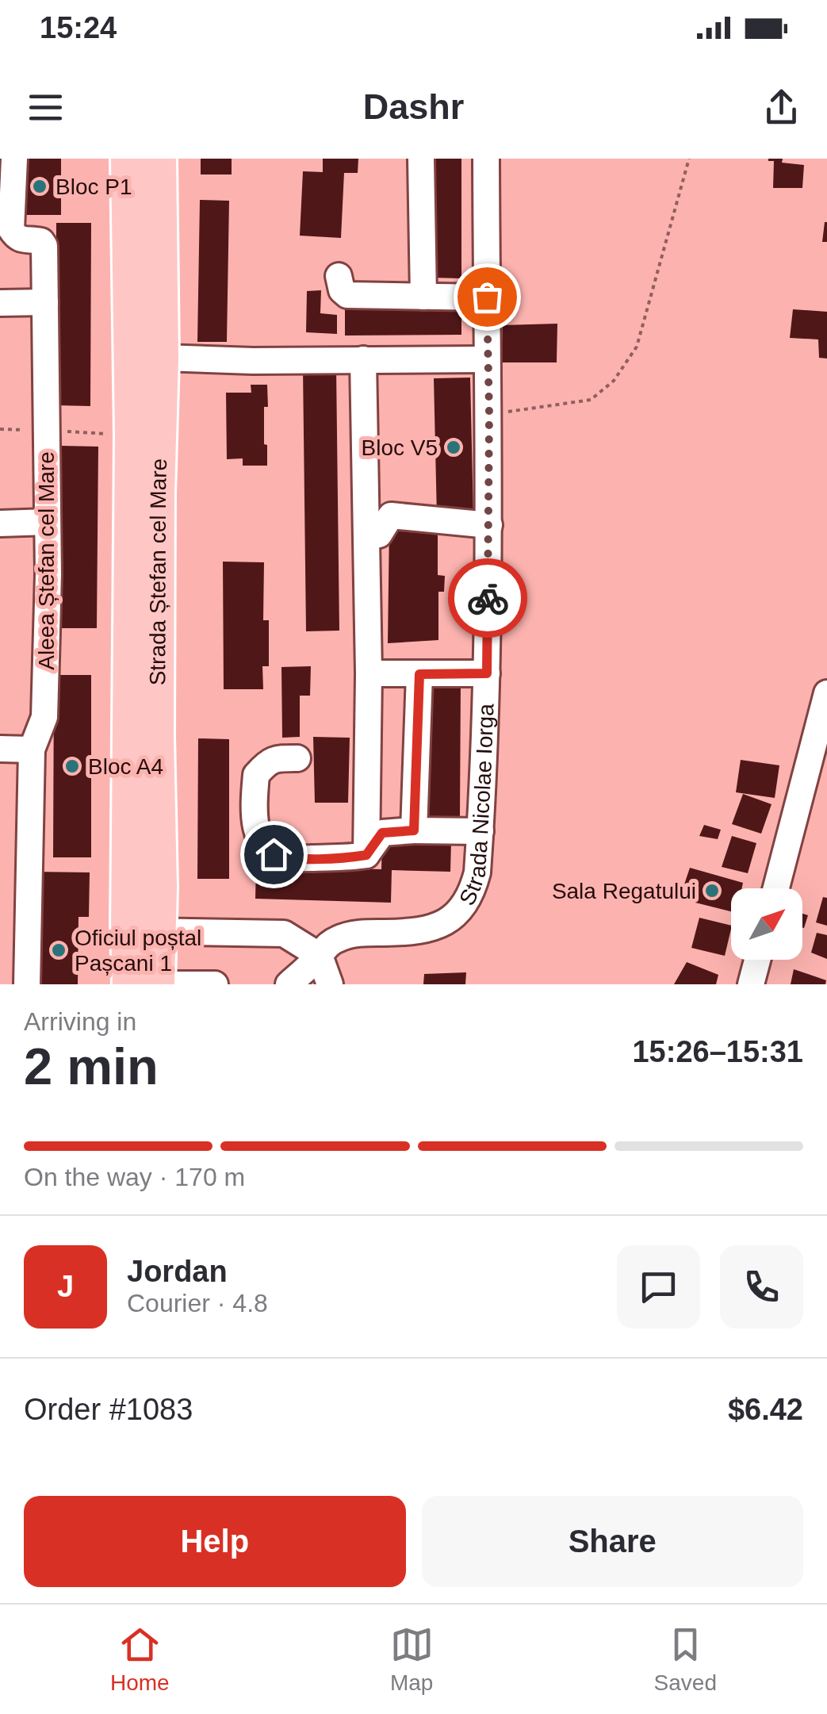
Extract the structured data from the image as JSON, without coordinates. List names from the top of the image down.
{
  "streets": {
    "main road": ["Strada Ștefan cel Mare"],
    "street": ["Aleea Ștefan cel Mare", "Strada Nicolae Iorga"]
  },
  "places": [
    "Bloc P1",
    "Bloc V5",
    "Bloc A4",
    "Sala Regatului",
    "Oficiul poștal Pașcani 1"
  ],
  "north": "top right",
  "page": {
    "status": "15:24",
    "header": "Dashr",
    "heading": ["2 min", "Arriving in", "15:26–15:31"],
    "panel": [
      "Jordan",
      "Courier · 4.8",
      "Order #1083",
      "$6.42"
    ],
    "bar": "On the way · 170 m",
    "round": "J",
    "buttons": ["Help", "Share"],
    "tabs": ["Home", "Map", "Saved"]
  }
}
